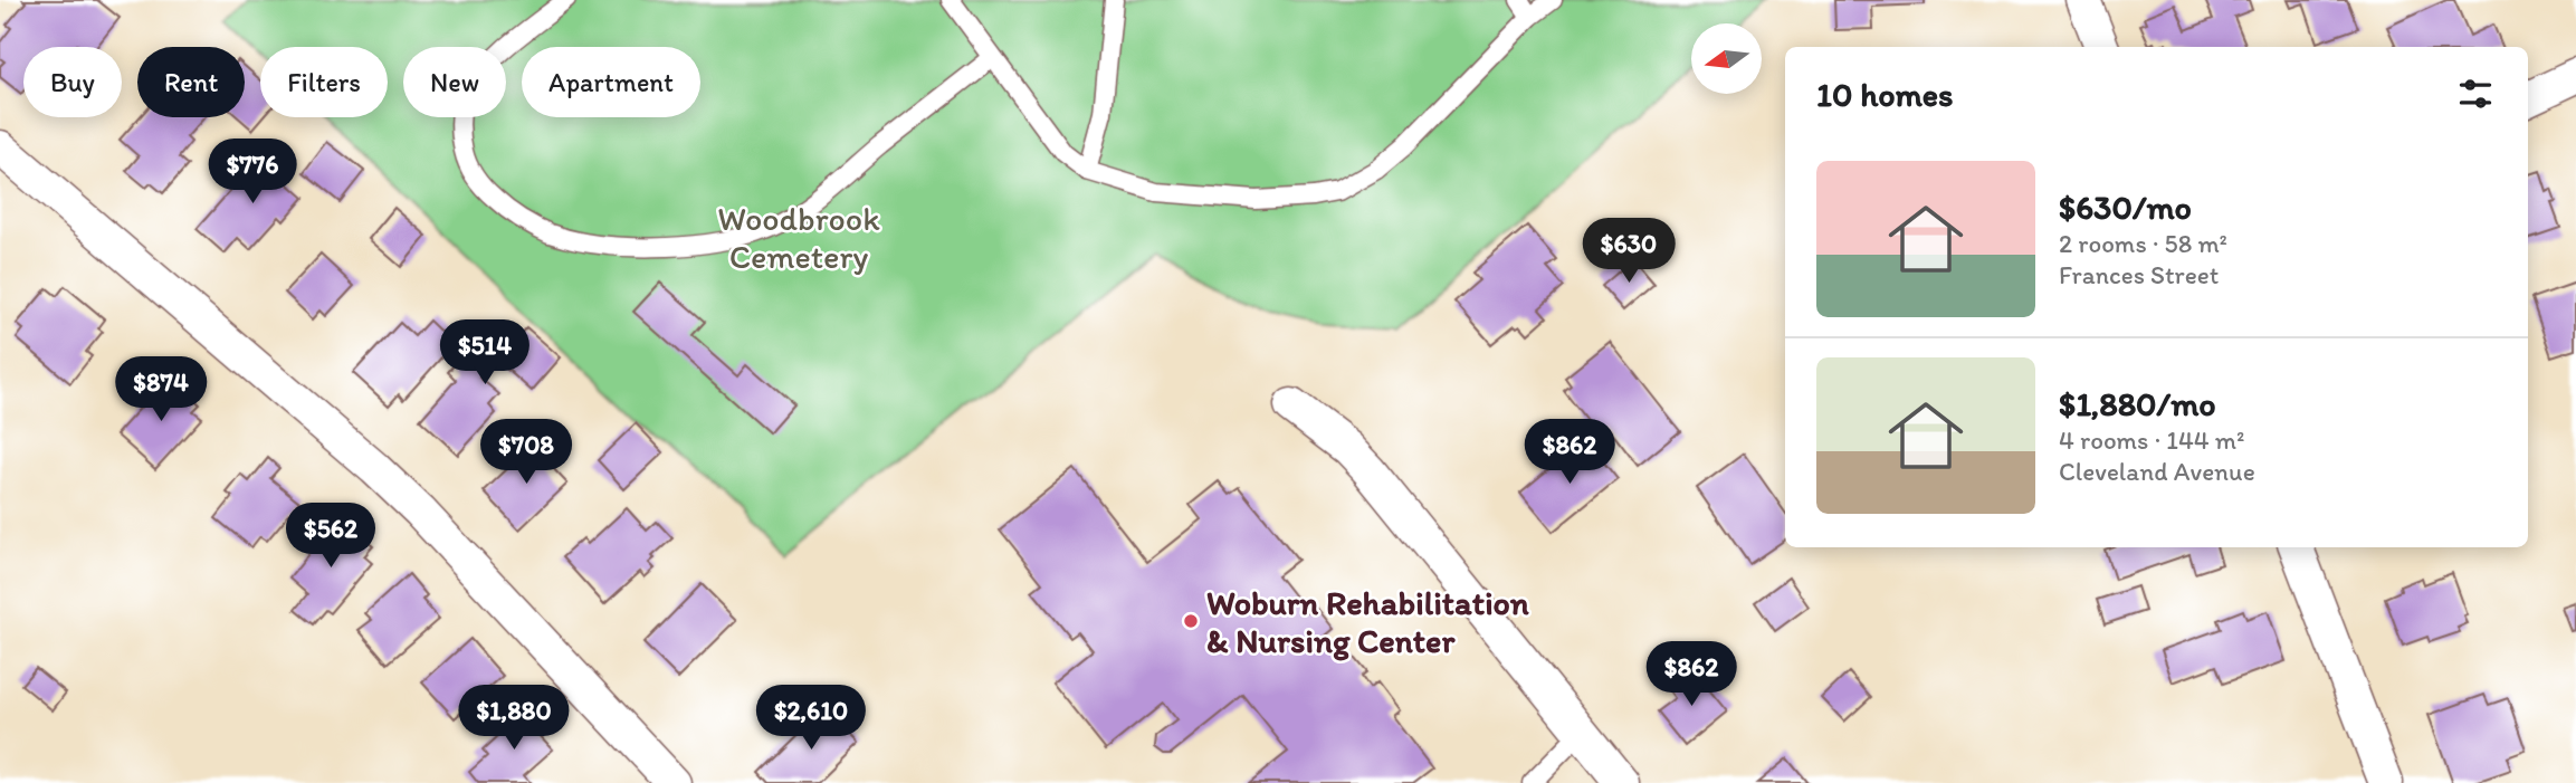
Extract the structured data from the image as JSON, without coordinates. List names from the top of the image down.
{
  "parks": ["Woodbrook Cemetery"],
  "places": ["Woburn Rehabilitation & Nursing Center"],
  "north": "left",
  "page": {
    "chip": [
      "Buy",
      "Rent",
      "Filters",
      "New",
      "Apartment"
    ],
    "heading": "10 homes",
    "price": [
      "$776",
      "$630",
      "$514",
      "$874",
      "$708",
      "$862",
      "$562",
      "$862",
      "$1,880",
      "$2,610"
    ],
    "list": [
      {
        "name": "$630/mo",
        "note": "2 rooms · 58 m² · Frances Street"
      },
      {
        "name": "$1,880/mo",
        "note": "4 rooms · 144 m² · Cleveland Avenue"
      }
    ]
  }
}
